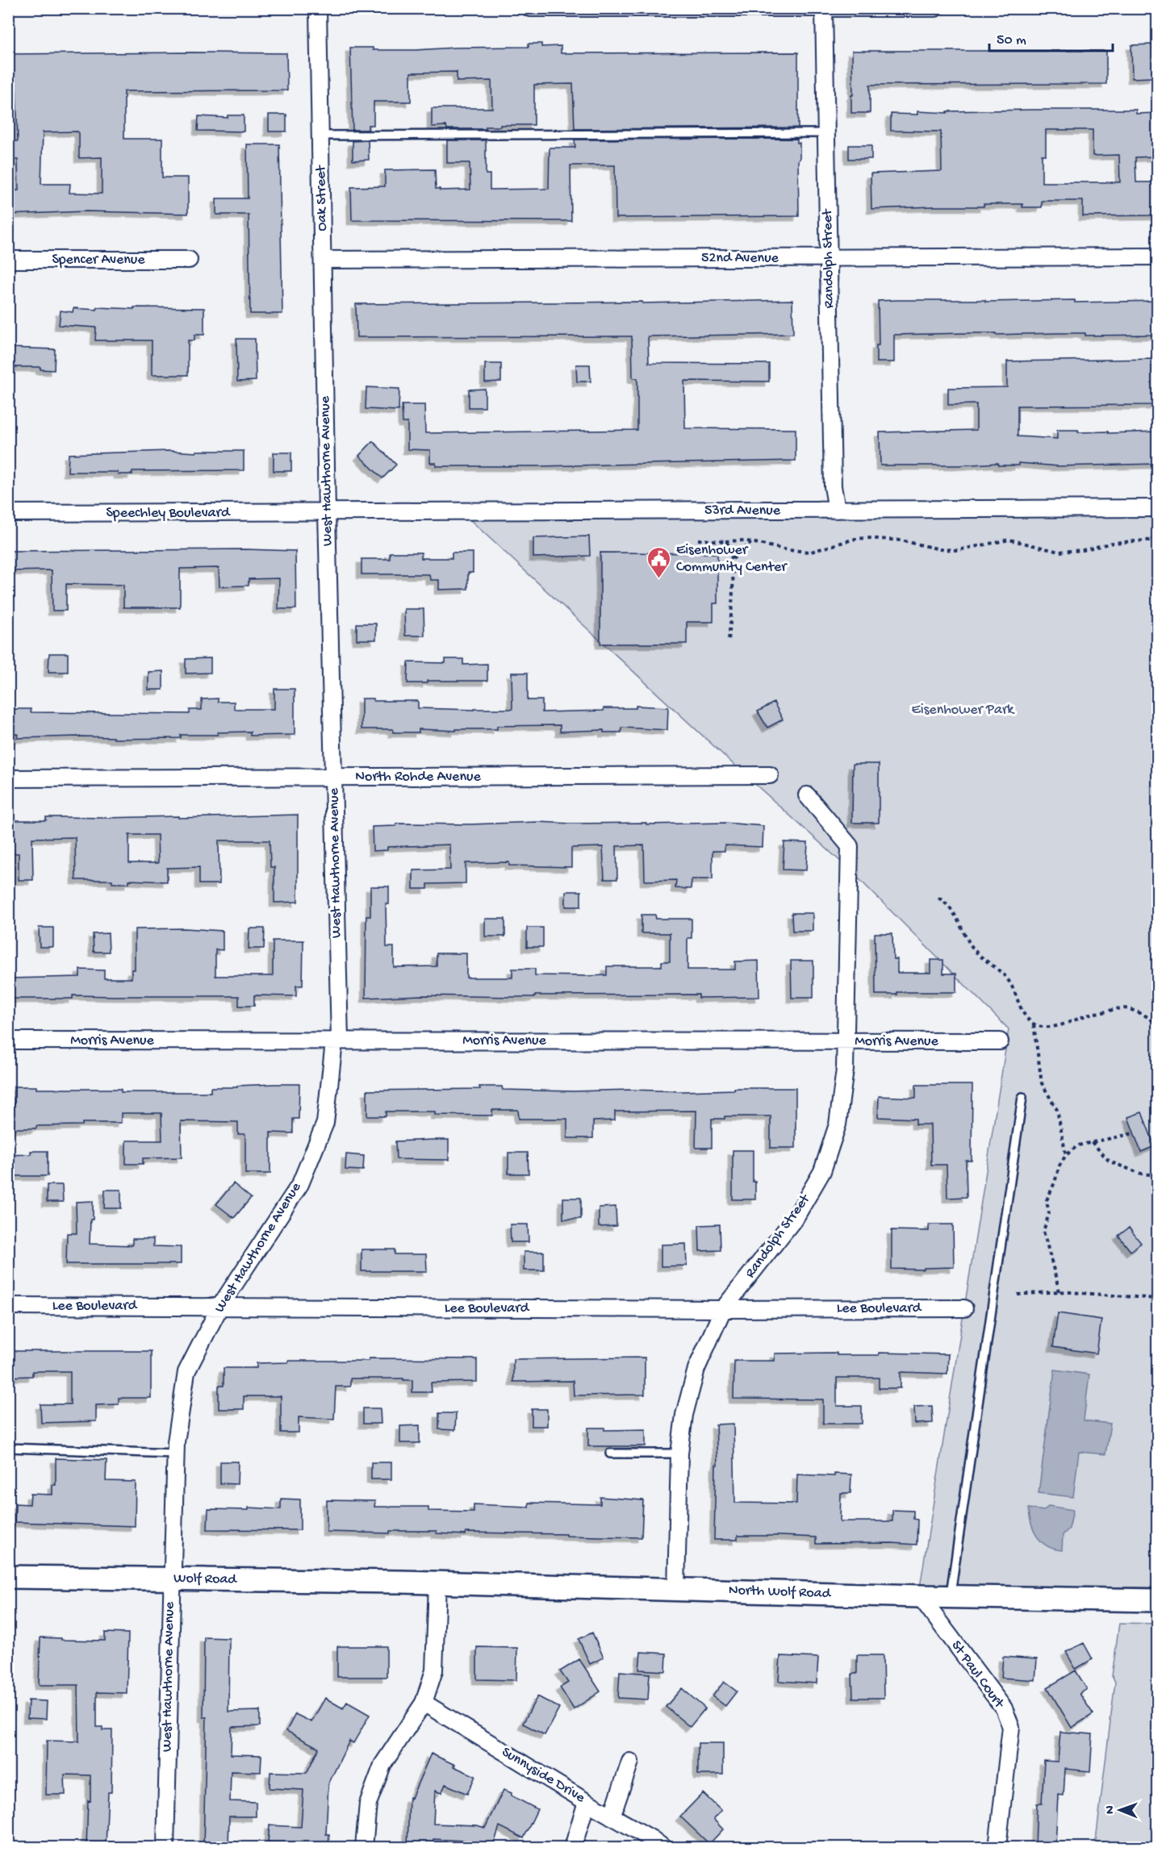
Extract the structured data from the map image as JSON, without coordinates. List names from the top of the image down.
{
  "streets": {
    "main road": ["Wolf Road", "North Wolf Road"],
    "street": [
      "Oak Street",
      "52nd Avenue",
      "Randolph Street",
      "Spencer Avenue",
      "West Hawthorne Avenue",
      "53rd Avenue",
      "Speechley Boulevard",
      "North Rohde Avenue",
      "Morris Avenue",
      "Lee Boulevard",
      "St Paul Court",
      "Sunnyside Drive"
    ]
  },
  "crossings": [
    ["Oak Street", "52nd Avenue"],
    ["Oak Street", "West Hawthorne Avenue"],
    ["52nd Avenue", "Randolph Street"],
    ["Randolph Street", "53rd Avenue"],
    ["Randolph Street", "Morris Avenue"],
    ["Randolph Street", "Lee Boulevard"],
    ["Randolph Street", "North Wolf Road"],
    ["West Hawthorne Avenue", "53rd Avenue"],
    ["West Hawthorne Avenue", "Speechley Boulevard"],
    ["West Hawthorne Avenue", "North Rohde Avenue"],
    ["West Hawthorne Avenue", "Morris Avenue"],
    ["West Hawthorne Avenue", "Lee Boulevard"],
    ["West Hawthorne Avenue", "Wolf Road"],
    ["53rd Avenue", "Speechley Boulevard"],
    ["Wolf Road", "North Wolf Road"],
    ["North Wolf Road", "St Paul Court"]
  ],
  "parks": ["Eisenhower Park"],
  "places": {
    "public building": ["Eisenhower Community Center"]
  },
  "scale_bar": "50 m",
  "north": "left"
}
